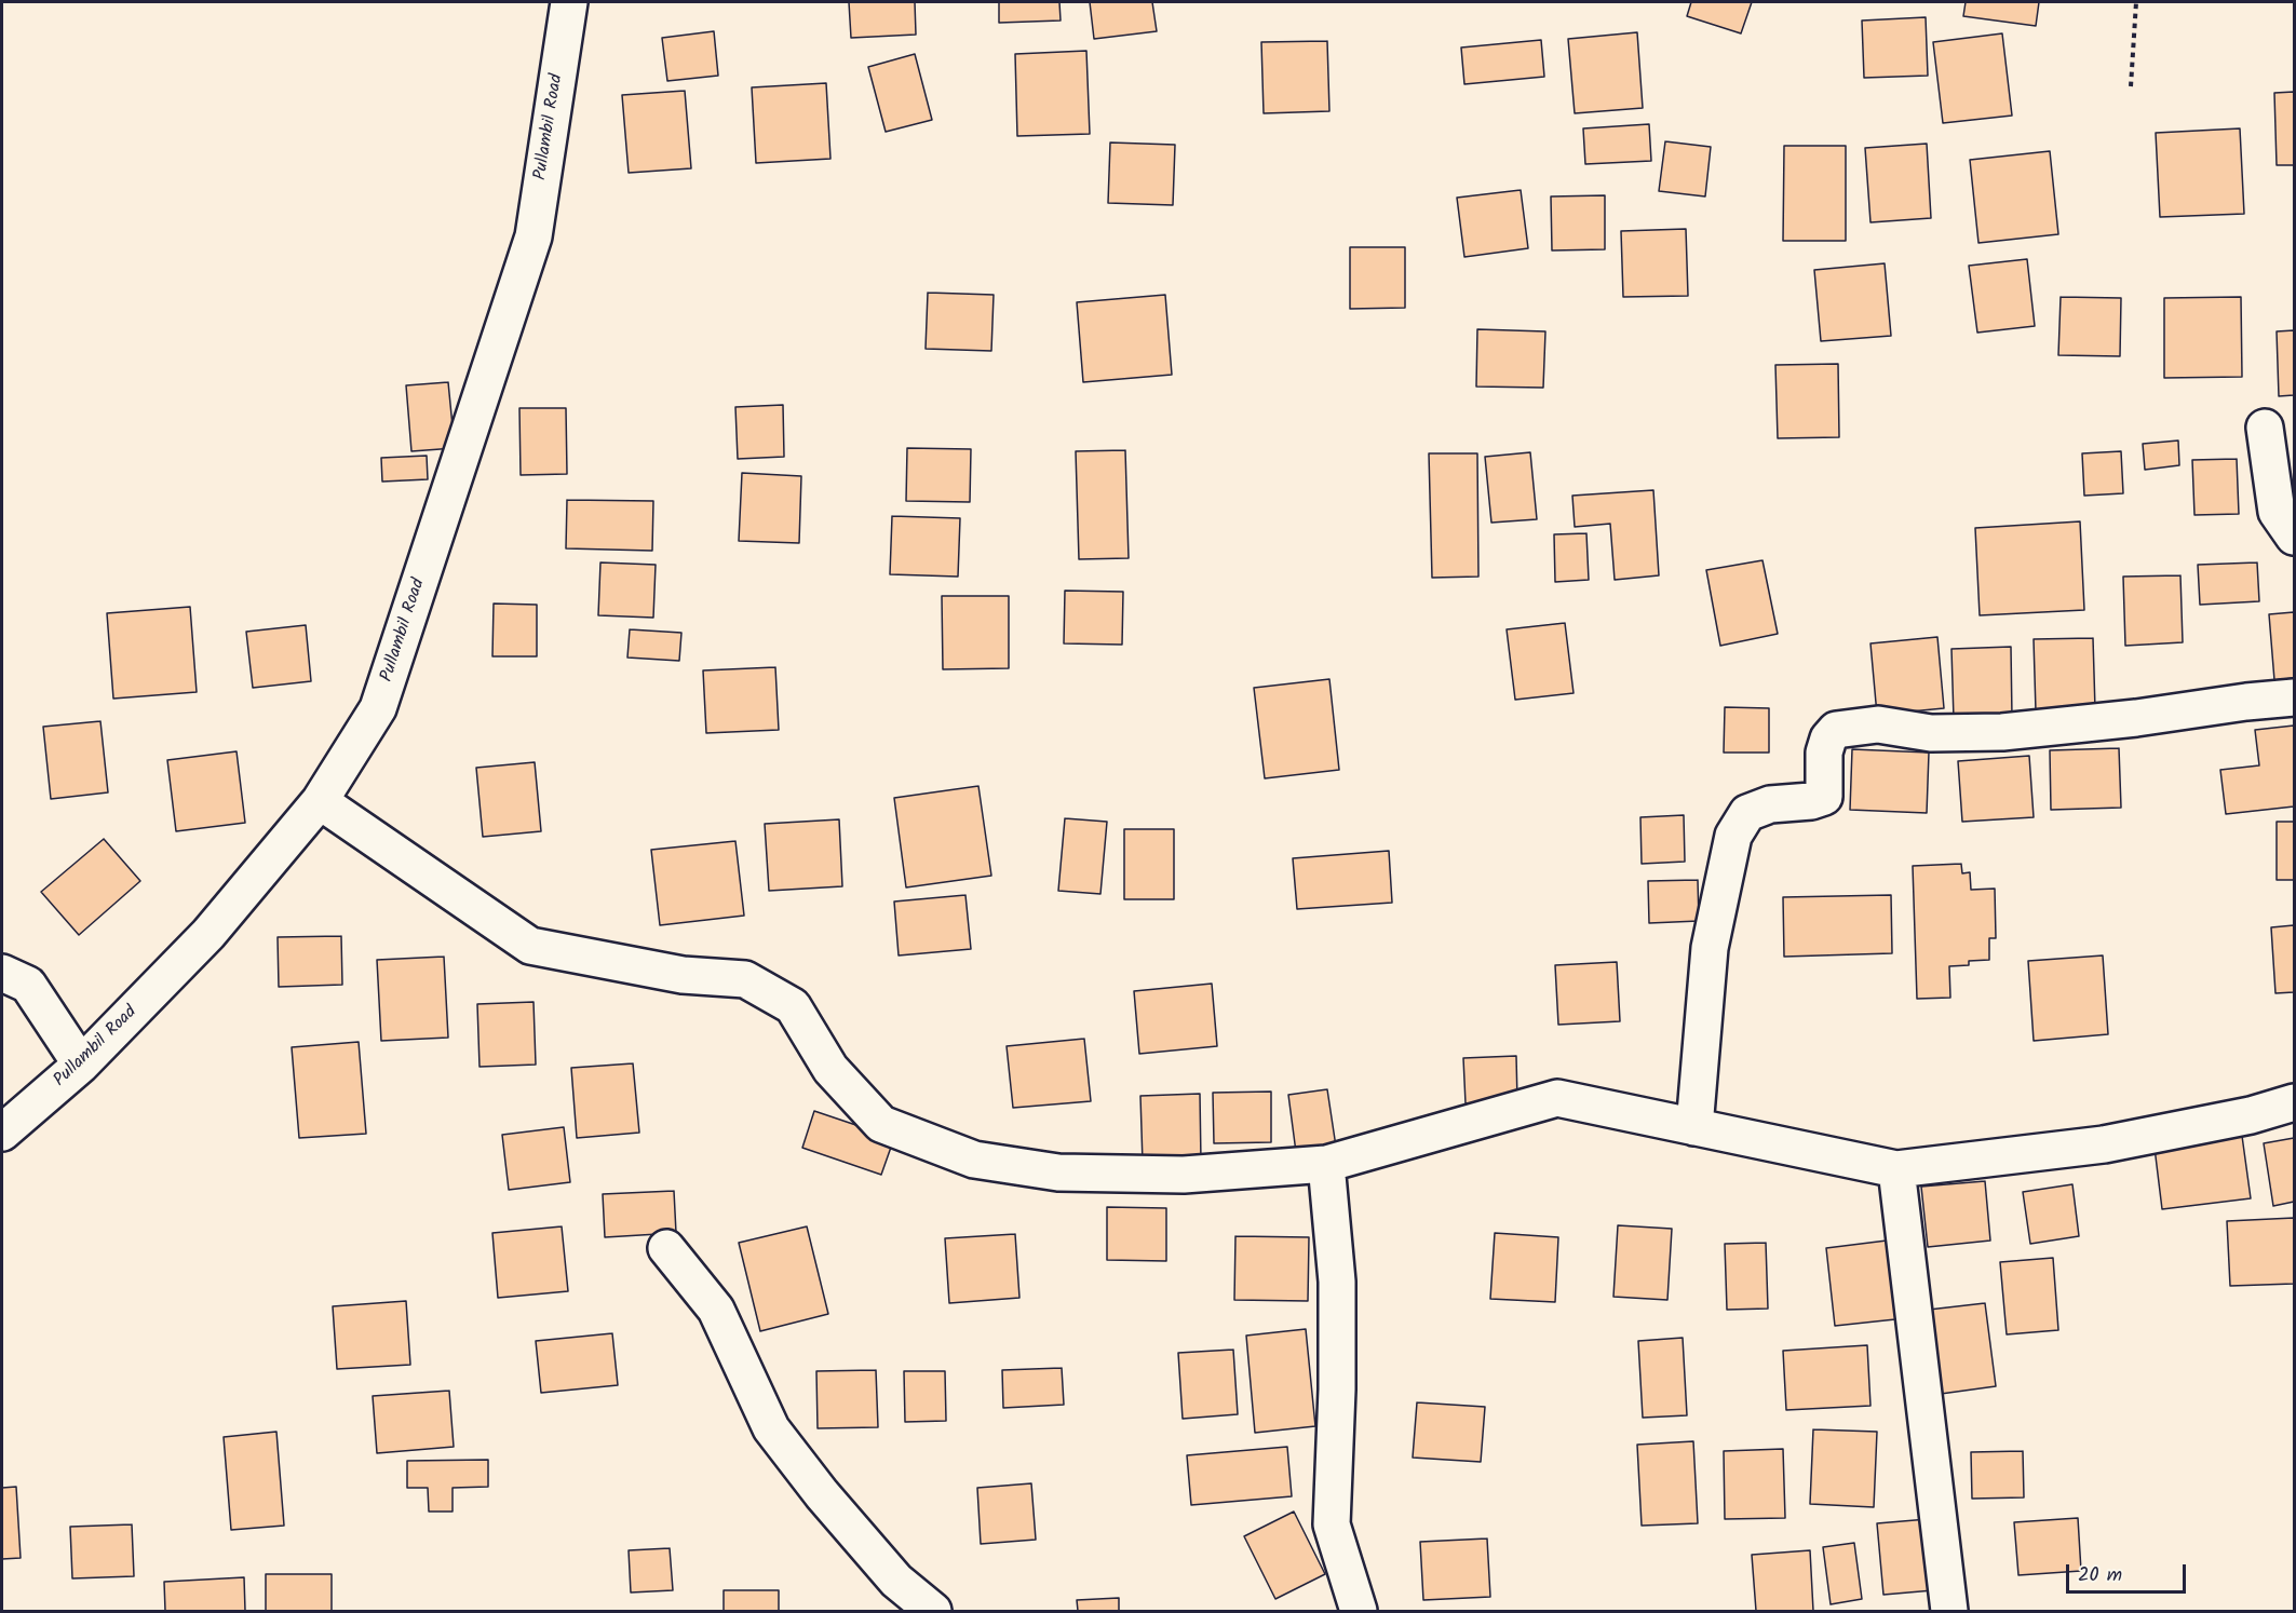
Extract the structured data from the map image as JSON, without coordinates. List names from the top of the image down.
{
  "streets": {
    "street": ["Pullambil Road"]
  },
  "scale_bar": "20 m"
}
